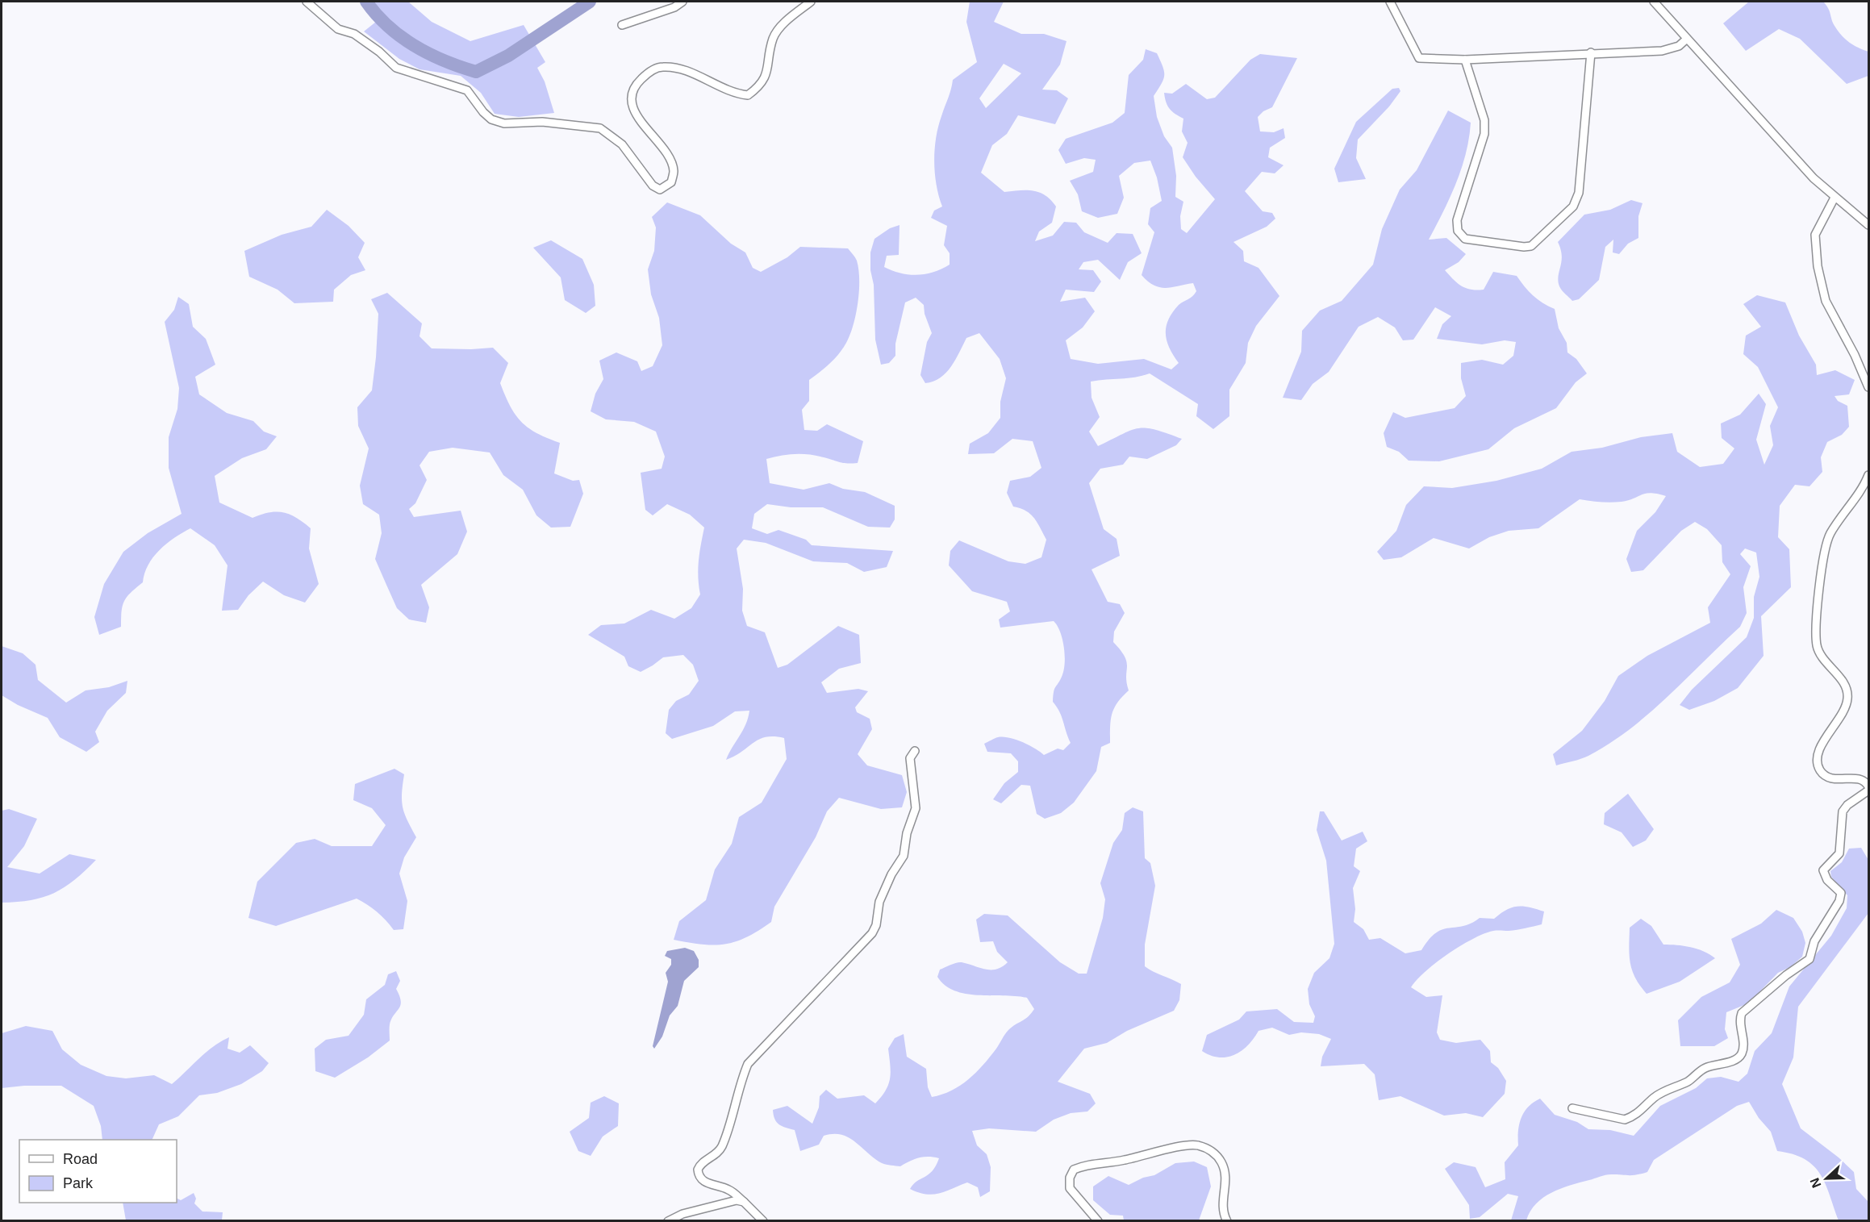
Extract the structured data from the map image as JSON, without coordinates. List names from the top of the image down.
{
  "legend": ["Road", "Park"],
  "north": "left"
}
